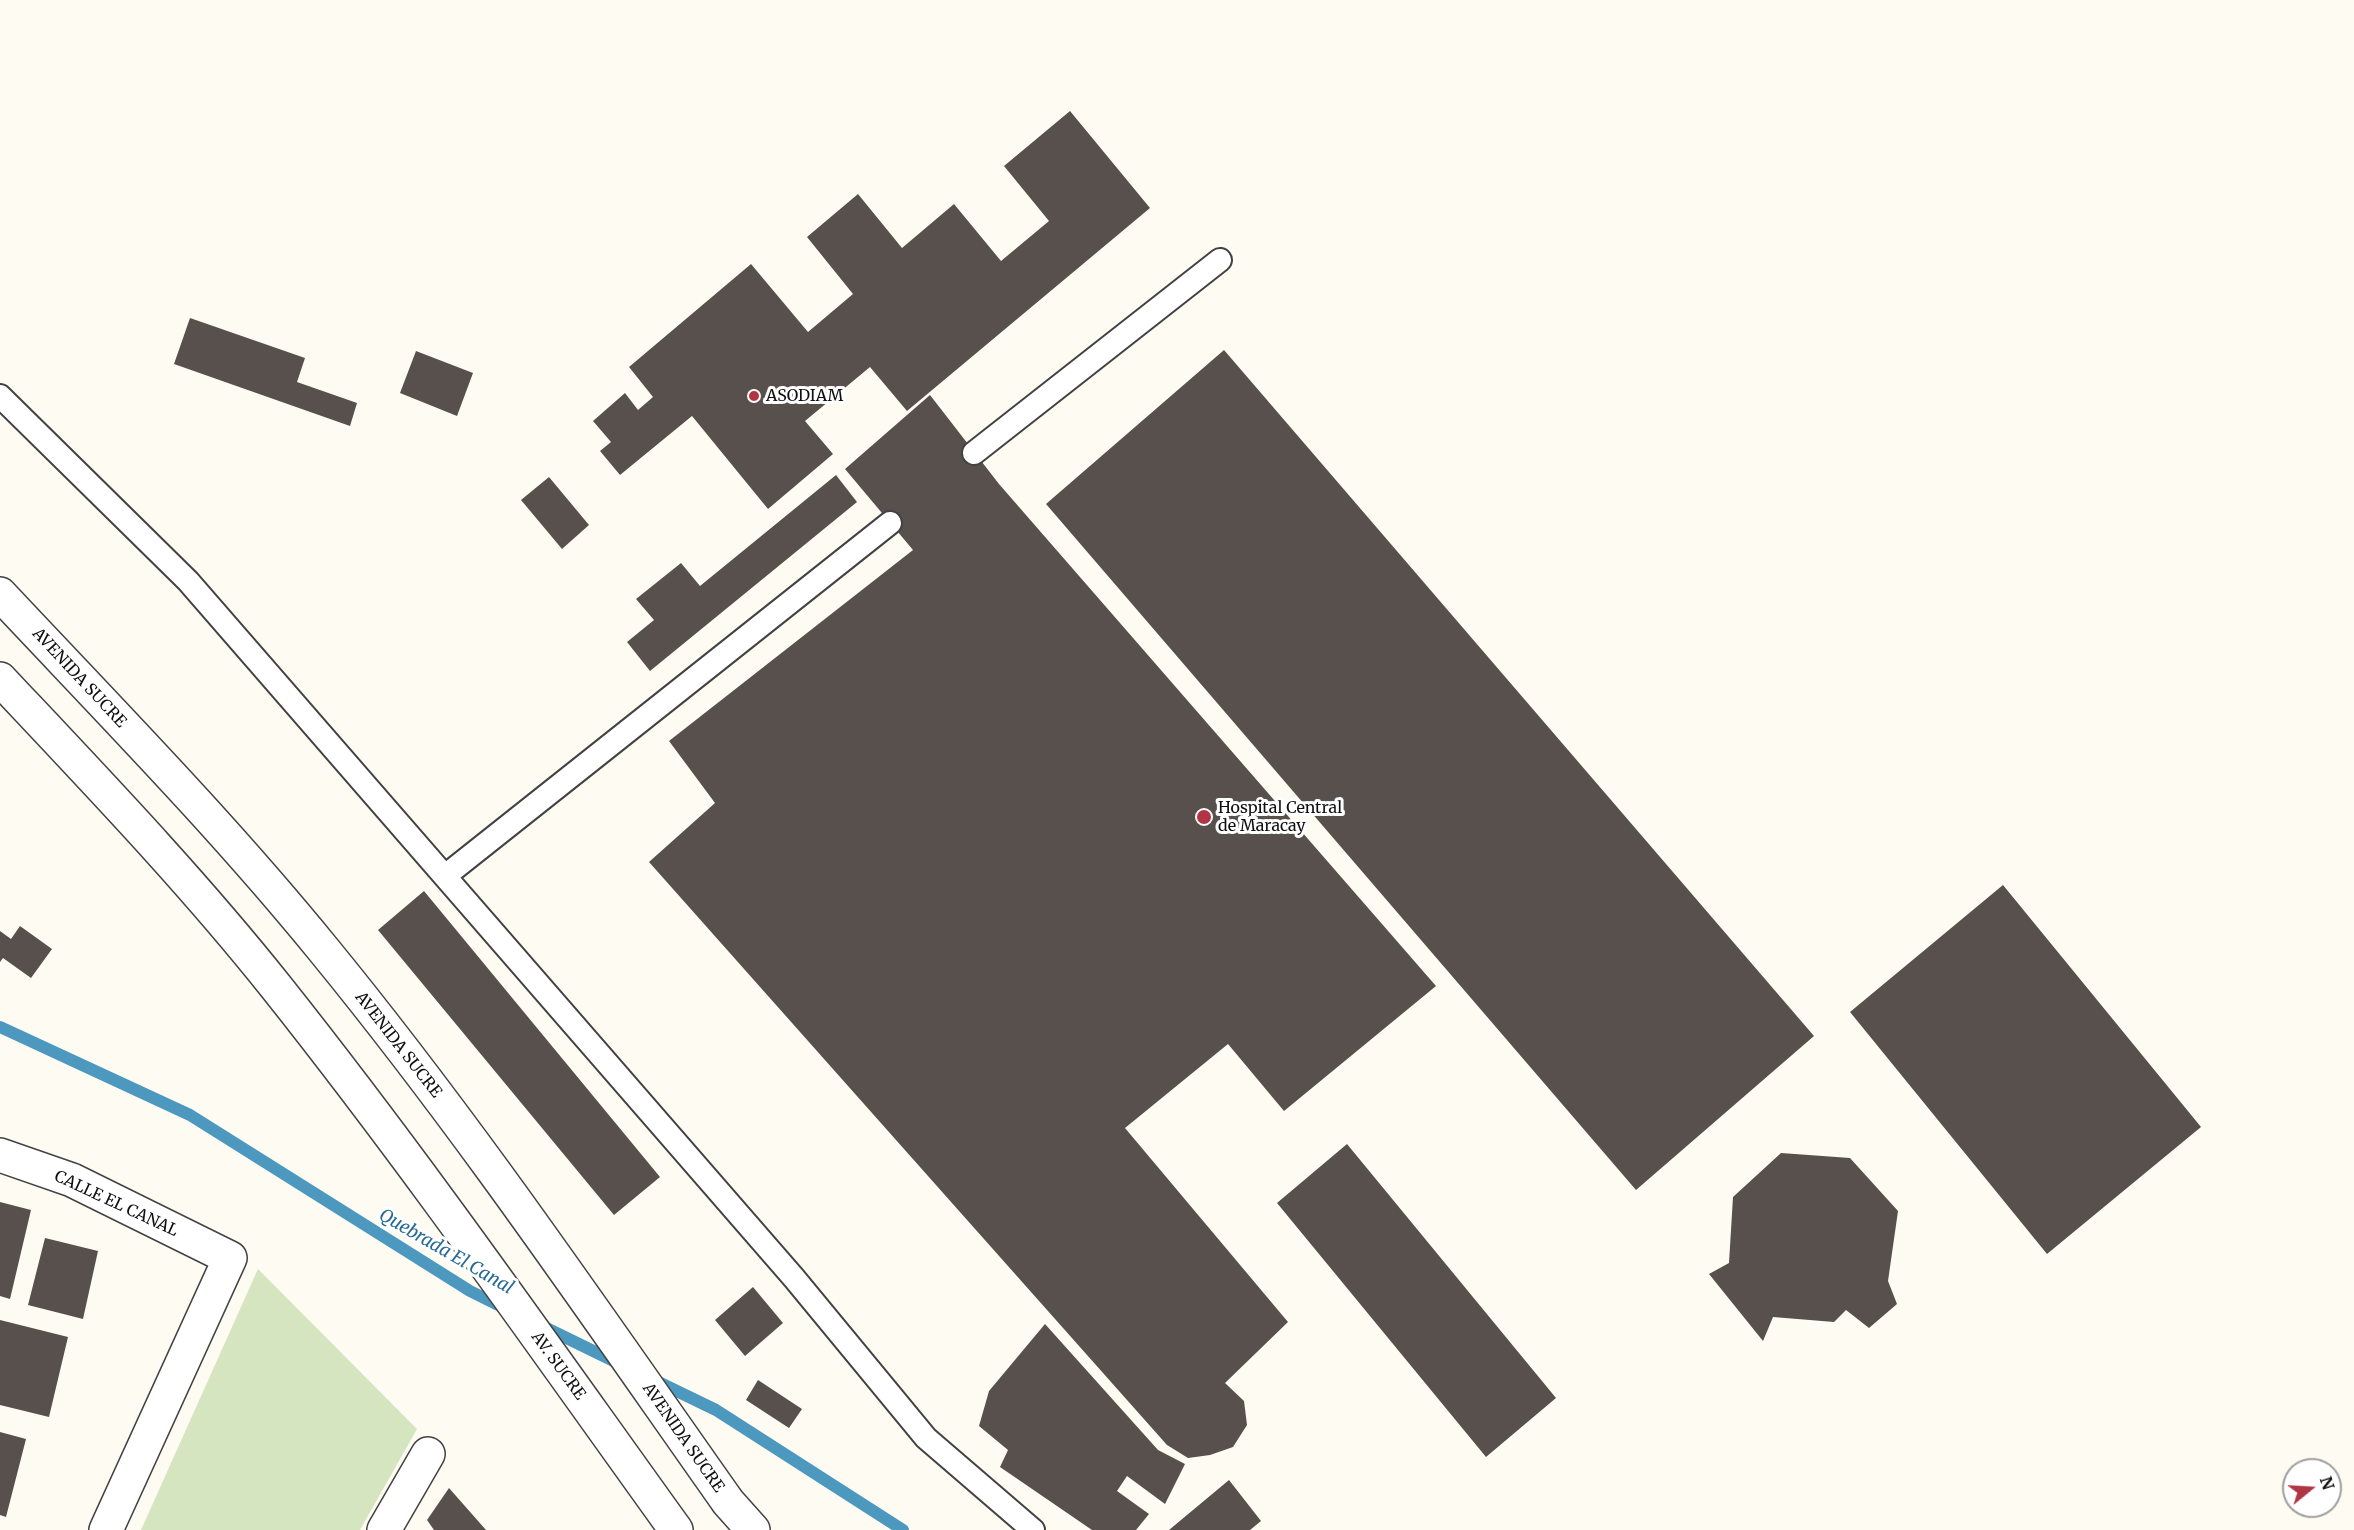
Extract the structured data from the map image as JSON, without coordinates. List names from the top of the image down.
{
  "streets": {
    "street": ["AVENIDA SUCRE", "CALLE EL CANAL", "AV. SUCRE"]
  },
  "water": ["Quebrada El Canal"],
  "places": ["ASODIAM", "Hospital Central de Maracay"],
  "north": "right"
}
